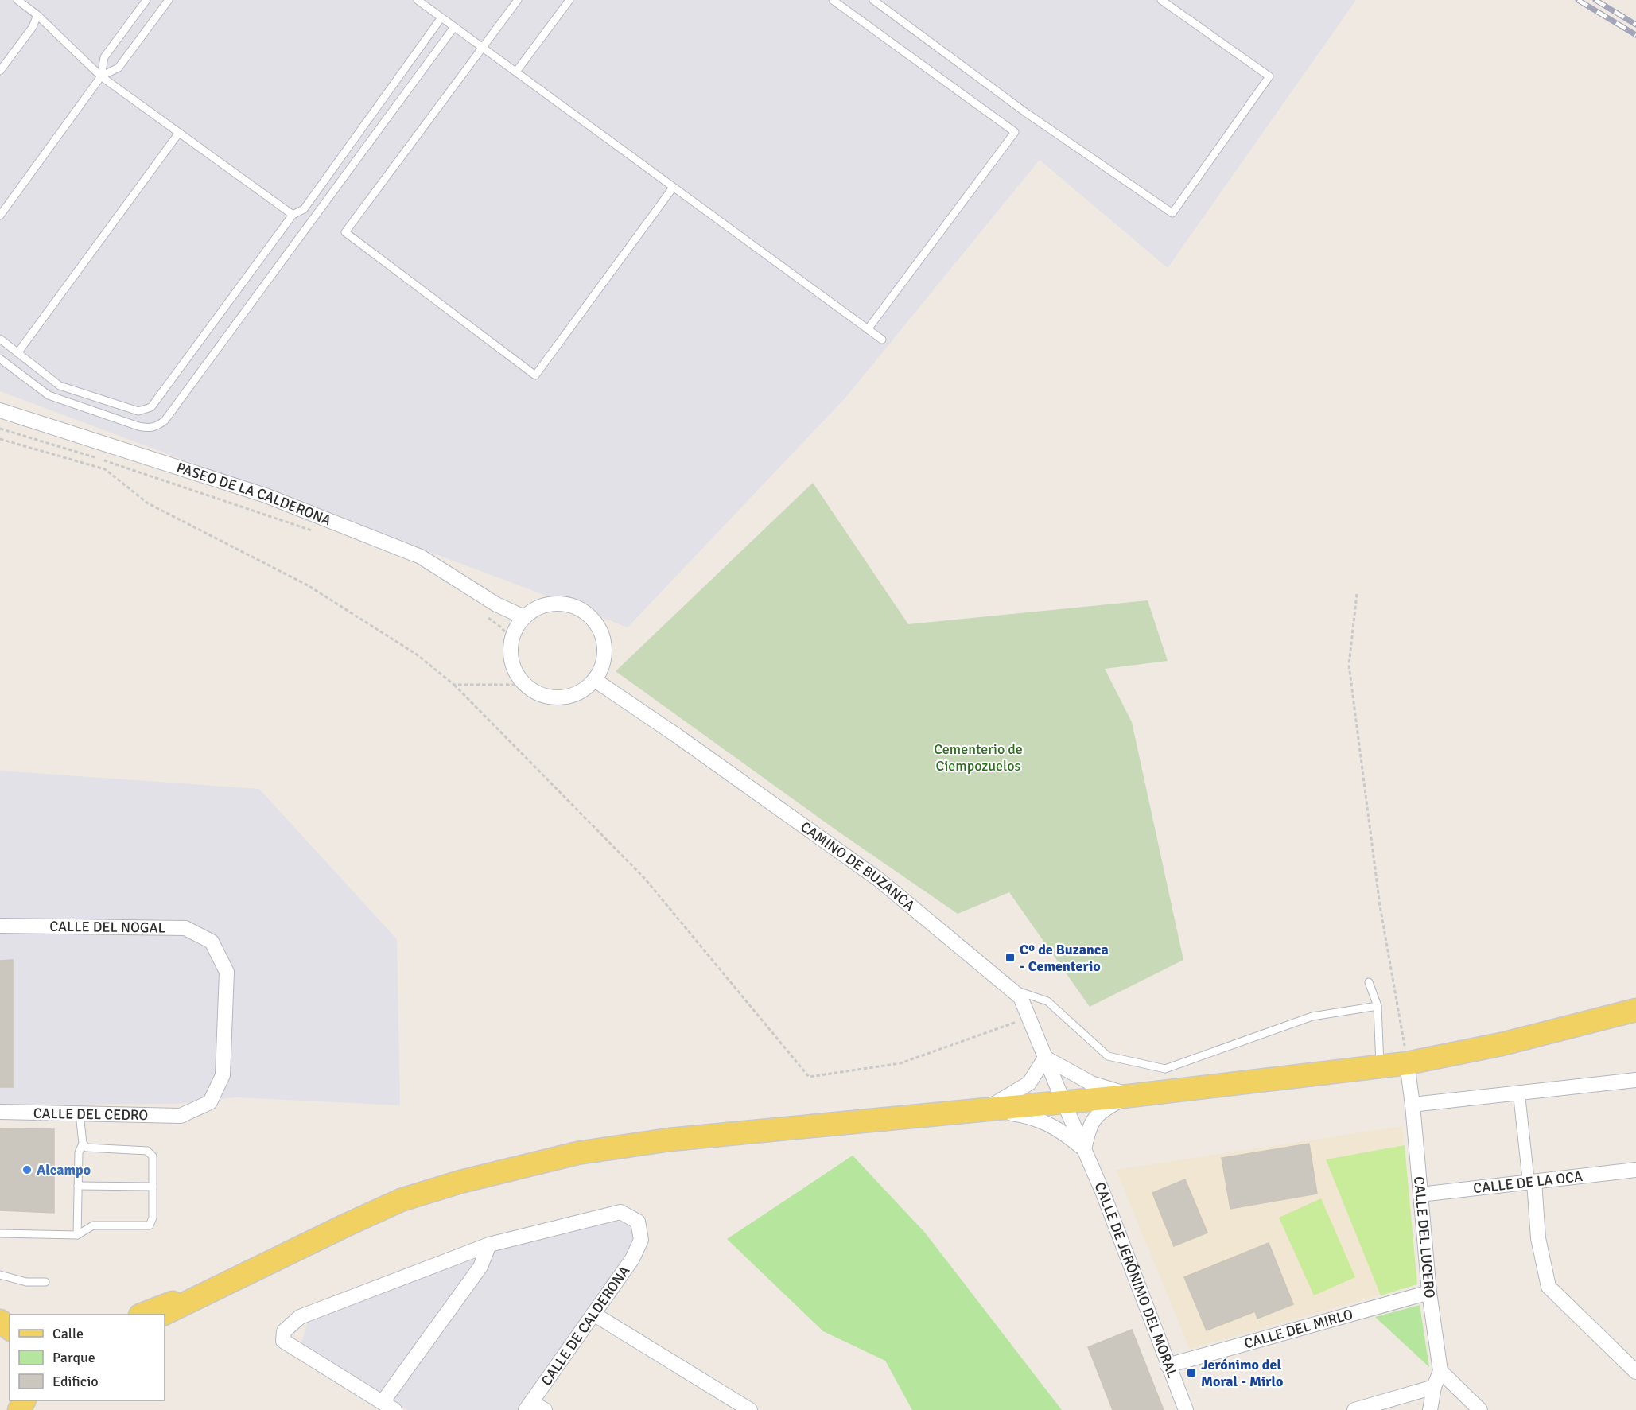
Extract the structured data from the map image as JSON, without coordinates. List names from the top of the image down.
{
  "streets": {
    "street": [
      "PASEO DE LA CALDERONA",
      "CAMINO DE BUZANCA",
      "CALLE DEL NOGAL",
      "CALLE DEL CEDRO",
      "CALLE DE LA OCA",
      "CALLE DEL LUCERO",
      "CALLE DE JERÓNIMO DEL MORAL",
      "CALLE DE CALDERONA",
      "CALLE DEL MIRLO"
    ]
  },
  "crossings": [
    ["PASEO DE LA CALDERONA", "CAMINO DE BUZANCA"],
    ["CAMINO DE BUZANCA", "CALLE DE JERÓNIMO DEL MORAL"],
    ["CALLE DEL NOGAL", "CALLE DEL CEDRO"],
    ["CALLE DE LA OCA", "CALLE DEL LUCERO"],
    ["CALLE DEL LUCERO", "CALLE DEL MIRLO"],
    ["CALLE DE JERÓNIMO DEL MORAL", "CALLE DEL MIRLO"]
  ],
  "parks": ["Cementerio de Ciempozuelos"],
  "places": {
    "transit": ["Cº de Buzanca - Cementerio", "Jerónimo del Moral - Mirlo"],
    "other": ["Alcampo"]
  },
  "legend": ["Calle", "Parque", "Edificio"]
}
